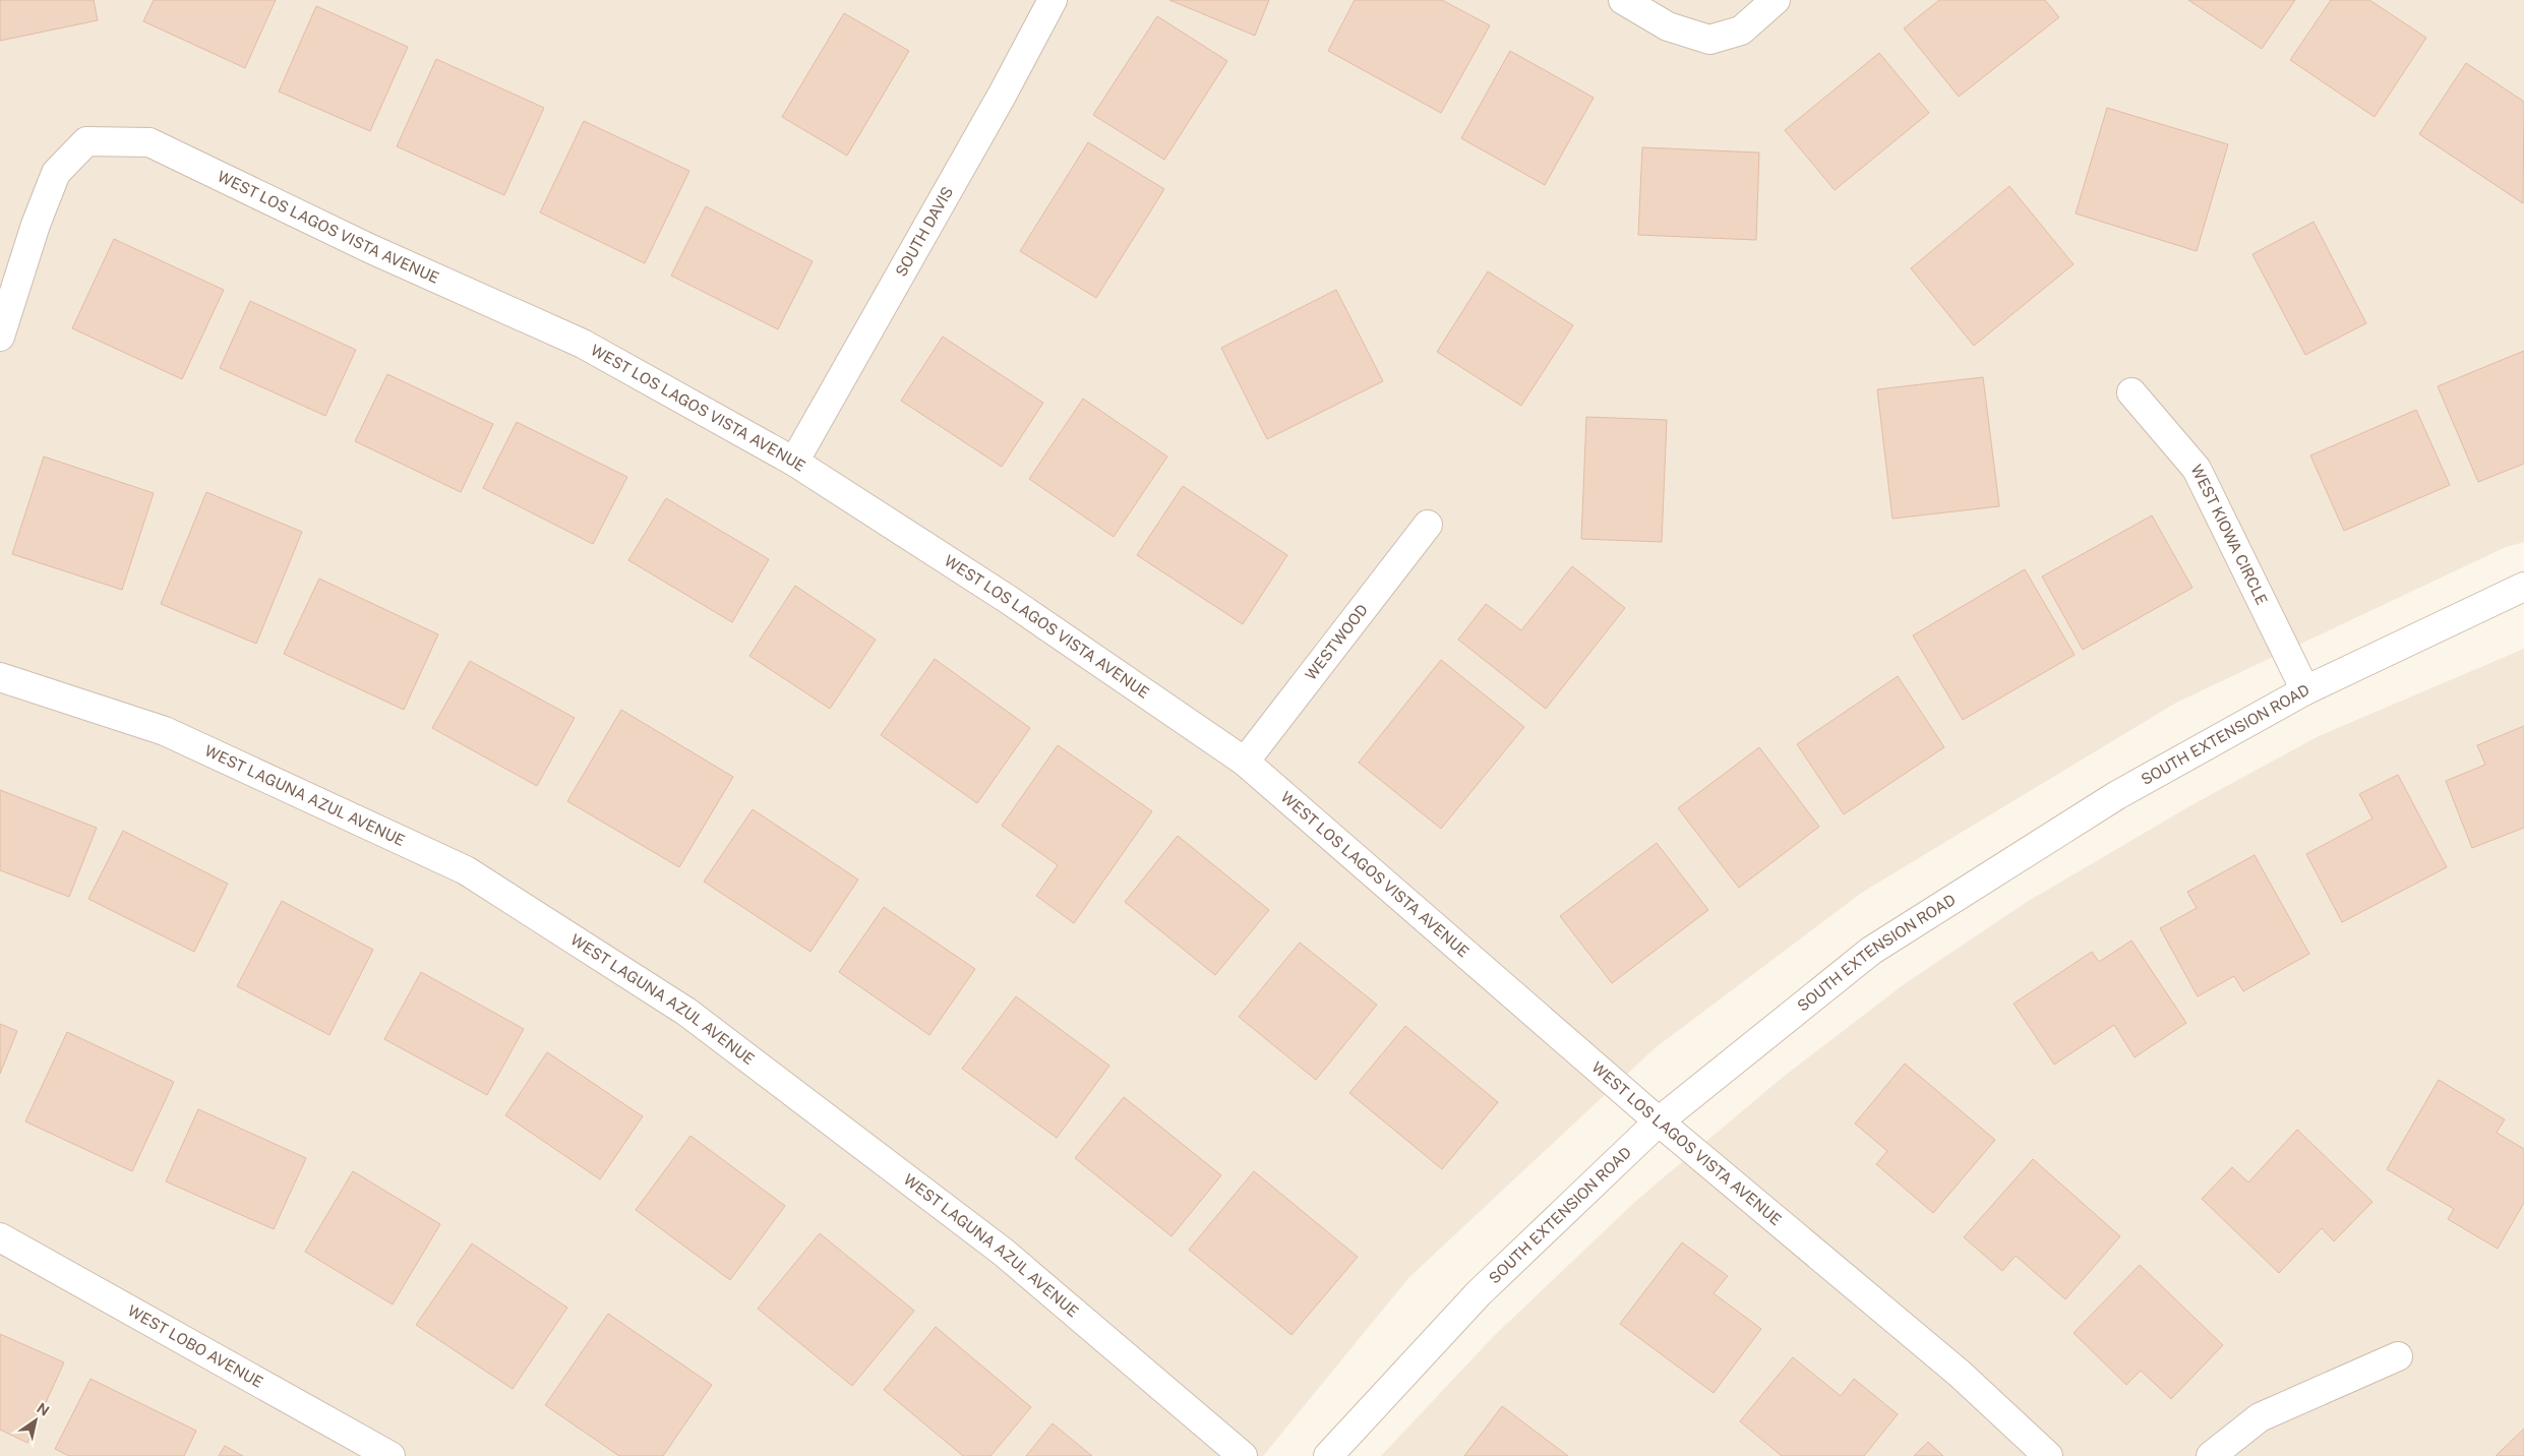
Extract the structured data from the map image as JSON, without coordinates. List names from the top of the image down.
{
  "streets": {
    "street": [
      "WEST LOS LAGOS VISTA AVENUE",
      "SOUTH DAVIS",
      "WEST KIOWA CIRCLE",
      "WESTWOOD",
      "SOUTH EXTENSION ROAD",
      "WEST LAGUNA AZUL AVENUE",
      "WEST LOBO AVENUE"
    ]
  },
  "crossings": [
    ["WEST LOS LAGOS VISTA AVENUE", "SOUTH DAVIS"],
    ["WEST LOS LAGOS VISTA AVENUE", "WESTWOOD"],
    ["WEST LOS LAGOS VISTA AVENUE", "SOUTH EXTENSION ROAD"],
    ["WEST KIOWA CIRCLE", "SOUTH EXTENSION ROAD"]
  ],
  "north": "top right"
}
